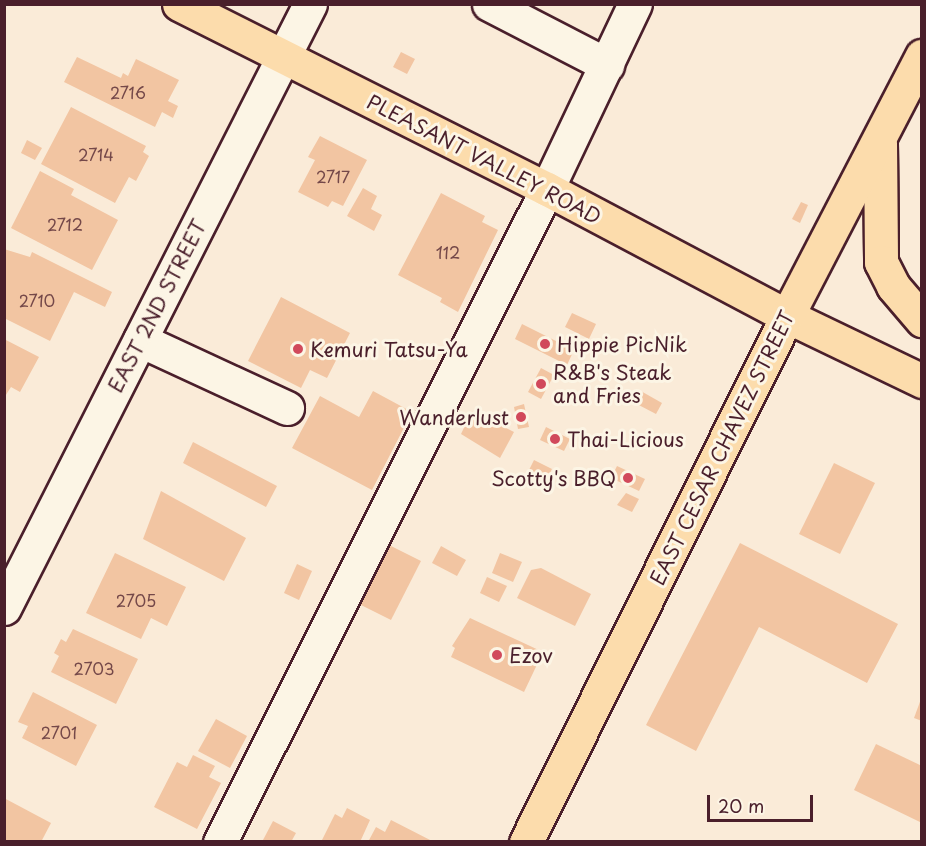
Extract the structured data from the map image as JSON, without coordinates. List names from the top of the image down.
{
  "streets": {
    "main road": ["PLEASANT VALLEY ROAD", "EAST CESAR CHAVEZ STREET"],
    "street": ["EAST 2ND STREET"]
  },
  "crossings": [
    ["PLEASANT VALLEY ROAD", "EAST 2ND STREET"],
    ["PLEASANT VALLEY ROAD", "EAST CESAR CHAVEZ STREET"]
  ],
  "places": [
    "Hippie PicNik",
    "Kemuri Tatsu-Ya",
    "R&B's Steak and Fries",
    "Wanderlust",
    "Thai-Licious",
    "Scotty's BBQ",
    "Ezov"
  ],
  "house_numbers": [
    "2716",
    "2714",
    "2717",
    "2712",
    "112",
    "2710",
    "2705",
    "2703",
    "2701"
  ],
  "scale_bar": "20 m"
}
